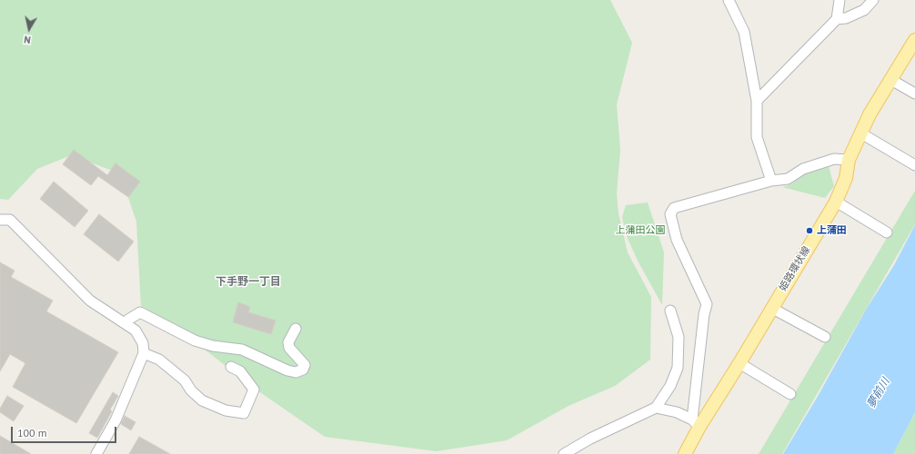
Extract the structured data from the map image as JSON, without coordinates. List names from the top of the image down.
{
  "streets": {
    "main road": ["姫路環状線"]
  },
  "districts": ["下手野一丁目"],
  "water": ["夢前川"],
  "parks": ["上蒲田公園"],
  "places": ["上蒲田"],
  "scale_bar": "100 m",
  "north": "bottom"
}
